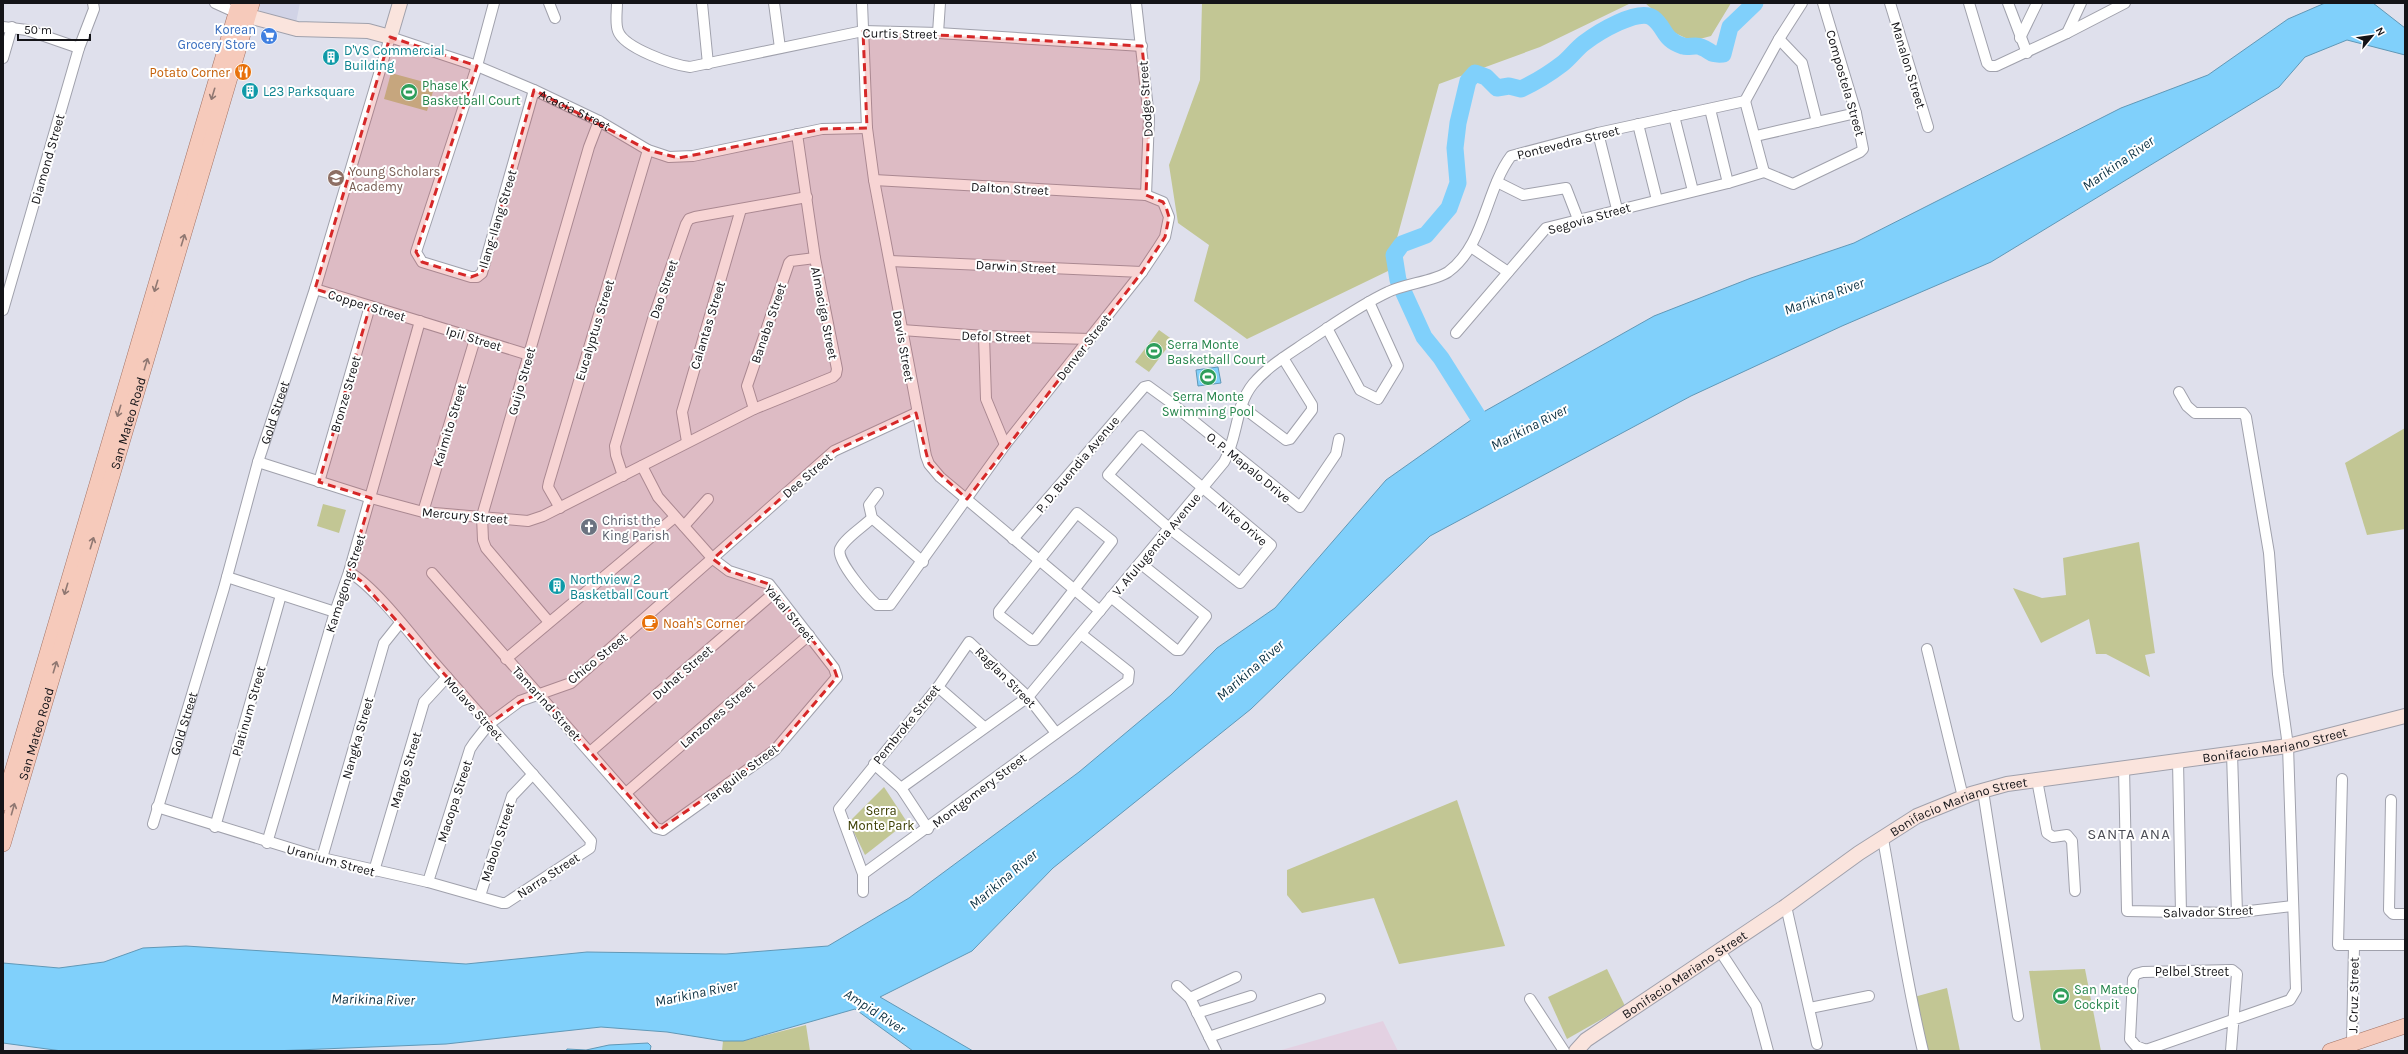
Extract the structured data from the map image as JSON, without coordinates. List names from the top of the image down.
{
  "streets": {
    "main road": ["San Mateo Road"],
    "street": [
      "Curtis Street",
      "Manalon Street",
      "Compostela Street",
      "Dodge Street",
      "Acacia Street",
      "Pontevedra Street",
      "Diamond Street",
      "Dalton Street",
      "Segovia Street",
      "Ilang-Ilang Street",
      "Darwin Street",
      "Dao Street",
      "Copper Street",
      "Almaciga Street",
      "Banaba Street",
      "Calantas Street",
      "Eucalyptus Street",
      "Defol Street",
      "Ipil Street",
      "Davis Street",
      "Denver Street",
      "Guijo Street",
      "Bronze Street",
      "Gold Street",
      "Kaimito Street",
      "P. D. Buendia Avenue",
      "O. P. Mapalo Drive",
      "Dee Street",
      "Mercury Street",
      "Nike Drive",
      "V. Afulugencia Avenue",
      "Kamagong Street",
      "Yakal Street",
      "Chico Street",
      "Duhat Street",
      "Raglan Street",
      "Tamarind Street",
      "Molave Street",
      "Platinum Street",
      "Lanzones Street",
      "Pembroke Street",
      "Nangka Street",
      "Bonifacio Mariano Street",
      "Mango Street",
      "Tanguile Street",
      "Montgomery Street",
      "Macopa Street",
      "Mabolo Street",
      "Uranium Street",
      "Narra Street",
      "Salvador Street",
      "Pelbel Street",
      "J. Cruz Street"
    ]
  },
  "crossings": [
    ["Curtis Street", "Dodge Street"],
    ["Curtis Street", "Davis Street"],
    ["Compostela Street", "Segovia Street"],
    ["Dodge Street", "Dalton Street"],
    ["Dodge Street", "Denver Street"],
    ["Acacia Street", "Ilang-Ilang Street"],
    ["Acacia Street", "Almaciga Street"],
    ["Acacia Street", "Eucalyptus Street"],
    ["Acacia Street", "Davis Street"],
    ["Acacia Street", "Guijo Street"],
    ["Acacia Street", "Gold Street"],
    ["Acacia Street", "San Mateo Road"],
    ["Pontevedra Street", "V. Afulugencia Avenue"],
    ["Dalton Street", "Davis Street"],
    ["Dalton Street", "Denver Street"],
    ["Darwin Street", "Davis Street"],
    ["Darwin Street", "Denver Street"],
    ["Dao Street", "Almaciga Street"],
    ["Dao Street", "Calantas Street"],
    ["Dao Street", "Mercury Street"],
    ["Copper Street", "Ipil Street"],
    ["Copper Street", "Bronze Street"],
    ["Copper Street", "Gold Street"],
    ["Copper Street", "Kamagong Street"],
    ["Almaciga Street", "Banaba Street"],
    ["Almaciga Street", "Calantas Street"],
    ["Almaciga Street", "Mercury Street"],
    ["Almaciga Street", "Yakal Street"],
    ["Eucalyptus Street", "Mercury Street"],
    ["Defol Street", "Davis Street"],
    ["Defol Street", "Denver Street"],
    ["Ipil Street", "Guijo Street"],
    ["Ipil Street", "Kaimito Street"],
    ["Ipil Street", "Kamagong Street"],
    ["Davis Street", "Denver Street"],
    ["Davis Street", "P. D. Buendia Avenue"],
    ["Davis Street", "Dee Street"],
    ["Davis Street", "V. Afulugencia Avenue"],
    ["Guijo Street", "Mercury Street"],
    ["Bronze Street", "Mercury Street"],
    ["Gold Street", "Mercury Street"],
    ["Gold Street", "Uranium Street"],
    ["Kaimito Street", "Mercury Street"],
    ["P. D. Buendia Avenue", "O. P. Mapalo Drive"],
    ["O. P. Mapalo Drive", "V. Afulugencia Avenue"],
    ["Dee Street", "Yakal Street"],
    ["Dee Street", "Chico Street"],
    ["Mercury Street", "Kamagong Street"],
    ["Mercury Street", "Yakal Street"],
    ["Nike Drive", "V. Afulugencia Avenue"],
    ["V. Afulugencia Avenue", "Raglan Street"],
    ["V. Afulugencia Avenue", "Montgomery Street"],
    ["Kamagong Street", "Molave Street"],
    ["Kamagong Street", "Uranium Street"],
    ["Yakal Street", "Chico Street"],
    ["Yakal Street", "Duhat Street"],
    ["Yakal Street", "Lanzones Street"],
    ["Yakal Street", "Tanguile Street"],
    ["Chico Street", "Tamarind Street"],
    ["Chico Street", "Molave Street"],
    ["Chico Street", "Macopa Street"],
    ["Duhat Street", "Tamarind Street"],
    ["Raglan Street", "Pembroke Street"],
    ["Raglan Street", "Montgomery Street"],
    ["Tamarind Street", "Lanzones Street"],
    ["Tamarind Street", "Tanguile Street"],
    ["Molave Street", "Nangka Street"],
    ["Molave Street", "Mango Street"],
    ["Molave Street", "Macopa Street"],
    ["Molave Street", "Mabolo Street"],
    ["Molave Street", "Narra Street"],
    ["Platinum Street", "Uranium Street"],
    ["Pembroke Street", "Montgomery Street"],
    ["Nangka Street", "Uranium Street"],
    ["Bonifacio Mariano Street", "Salvador Street"],
    ["Bonifacio Mariano Street", "Pelbel Street"],
    ["Mango Street", "Uranium Street"],
    ["Macopa Street", "Uranium Street"],
    ["Mabolo Street", "Uranium Street"],
    ["Uranium Street", "Narra Street"],
    ["Salvador Street", "Pelbel Street"]
  ],
  "districts": ["SANTA ANA"],
  "water": ["Marikina River", "Ampid River"],
  "parks": ["Serra Monte Park"],
  "places": {
    "supermarket": ["Korean Grocery Store"],
    "building": ["D'VS Commercial Building", "L23 Parksquare", "Northview 2 Basketball Court"],
    "restaurant": ["Potato Corner"],
    "sports": [
      "Phase K Basketball Court",
      "Serra Monte Basketball Court",
      "Serra Monte Swimming Pool",
      "San Mateo Cockpit"
    ],
    "school or university": ["Young Scholars Academy"],
    "church": ["Christ the King Parish"],
    "cafe": ["Noah's Corner"]
  },
  "scale_bar": "50 m",
  "north": "top right"
}
